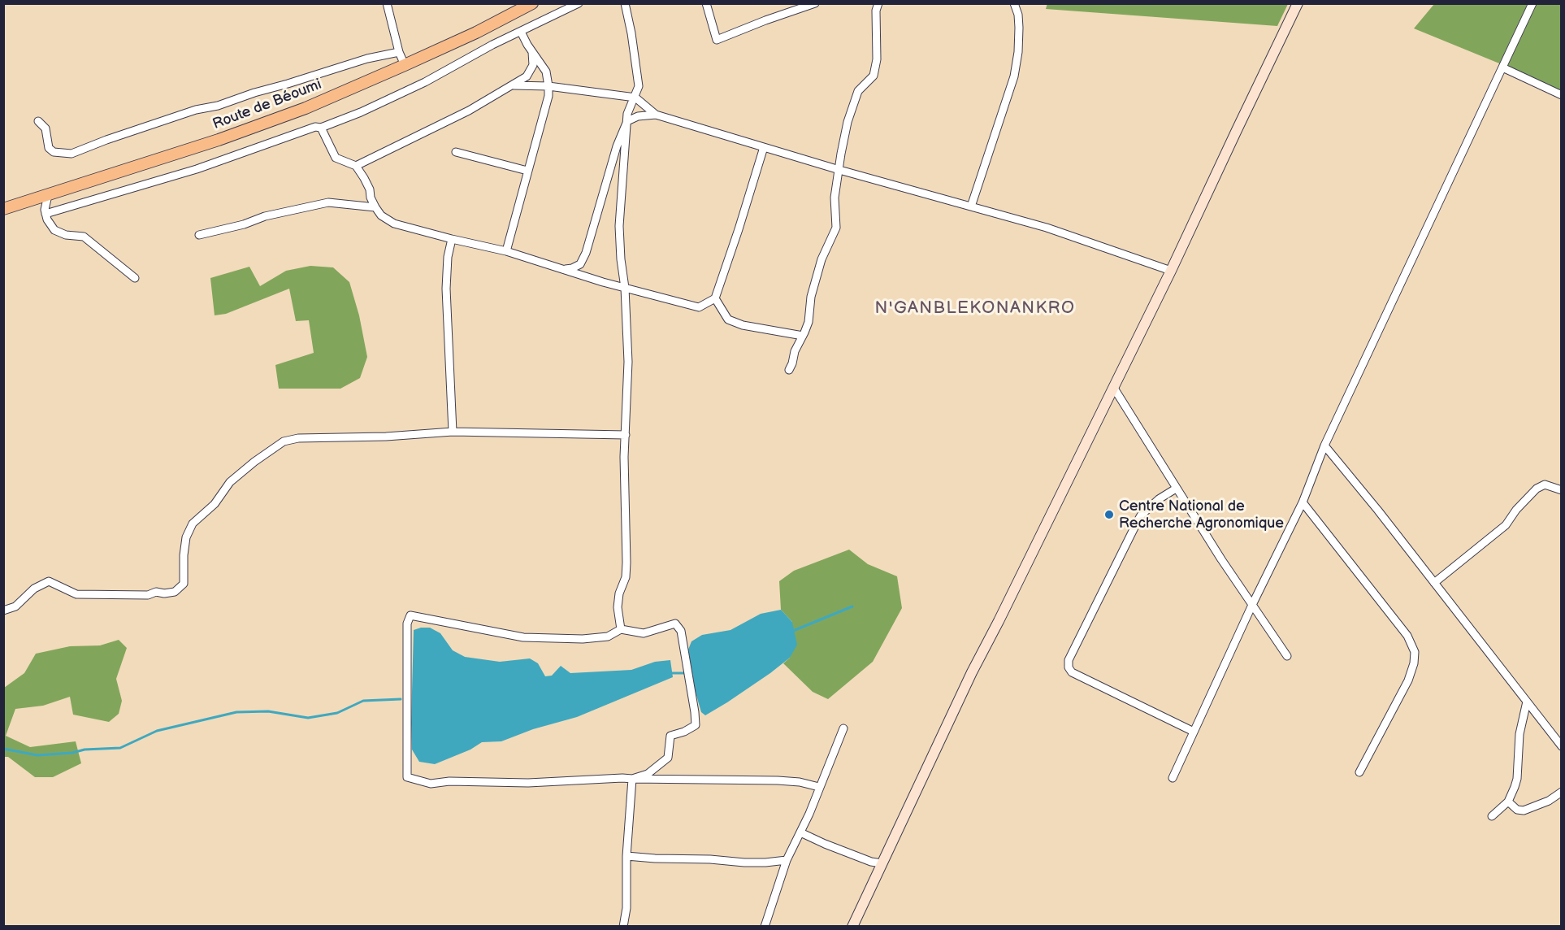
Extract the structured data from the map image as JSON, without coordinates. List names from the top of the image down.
{
  "streets": {
    "main road": ["Route de Béoumi"]
  },
  "districts": ["N'GANBLEKONANKRO"],
  "places": ["Centre National de Recherche Agronomique"]
}
